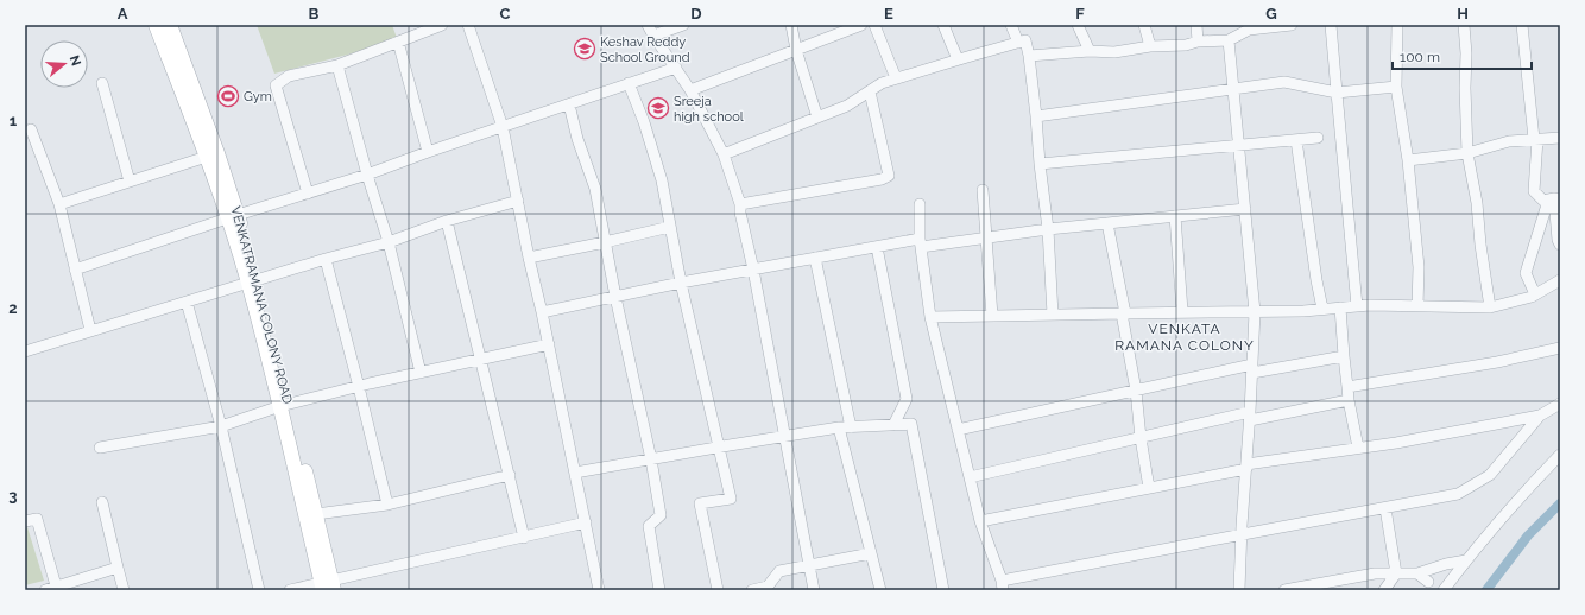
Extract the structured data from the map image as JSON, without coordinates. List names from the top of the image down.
{
  "streets": {
    "main road": ["VENKATRAMANA COLONY ROAD"]
  },
  "districts": ["VENKATA RAMANA COLONY"],
  "places": {
    "school or university": ["Keshav Reddy School Ground", "Sreeja high school"],
    "sports": ["Gym"]
  },
  "scale_bar": "100 m",
  "north": "right",
  "grid": {
    "columns": [
      "A",
      "B",
      "C",
      "D",
      "E",
      "F",
      "G",
      "H"
    ],
    "rows": ["1", "2", "3"]
  }
}
